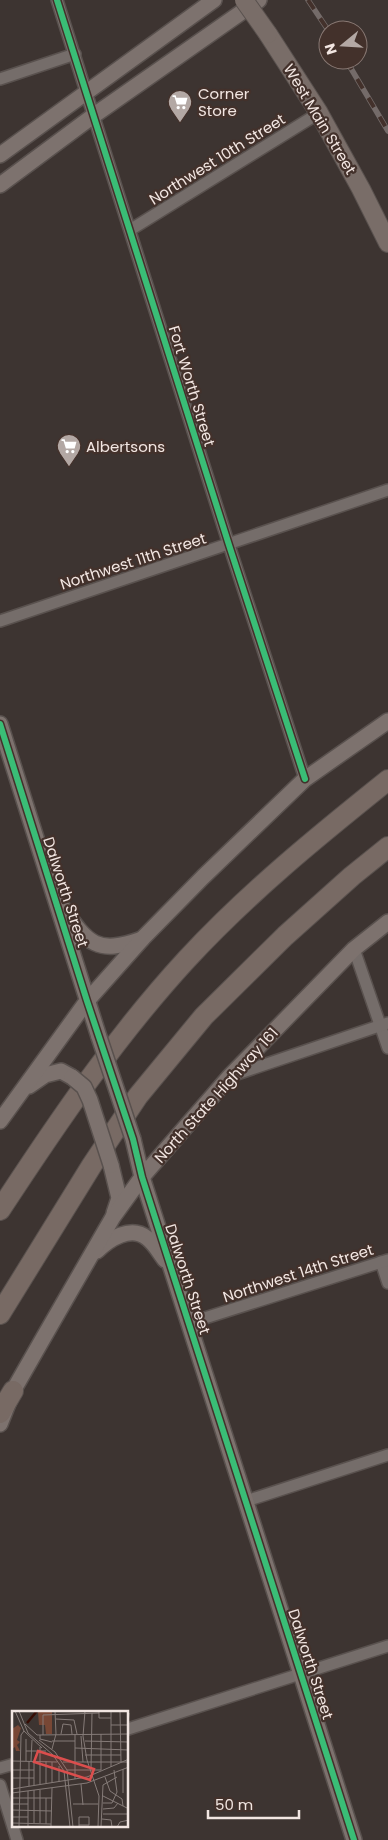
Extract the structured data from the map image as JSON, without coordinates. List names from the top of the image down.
{
  "streets": {
    "main road": ["West Main Street", "Dalworth Street", "North State Highway 161"],
    "street": [
      "Northwest 10th Street",
      "Fort Worth Street",
      "Northwest 11th Street",
      "Northwest 14th Street"
    ]
  },
  "crossings": [
    ["West Main Street", "Northwest 10th Street"],
    ["Northwest 10th Street", "Fort Worth Street"],
    ["Fort Worth Street", "Northwest 11th Street"],
    ["Dalworth Street", "North State Highway 161"],
    ["Dalworth Street", "Northwest 14th Street"]
  ],
  "places": {
    "supermarket": ["Corner Store", "Albertsons"]
  },
  "scale_bar": "50 m",
  "north": "left"
}
